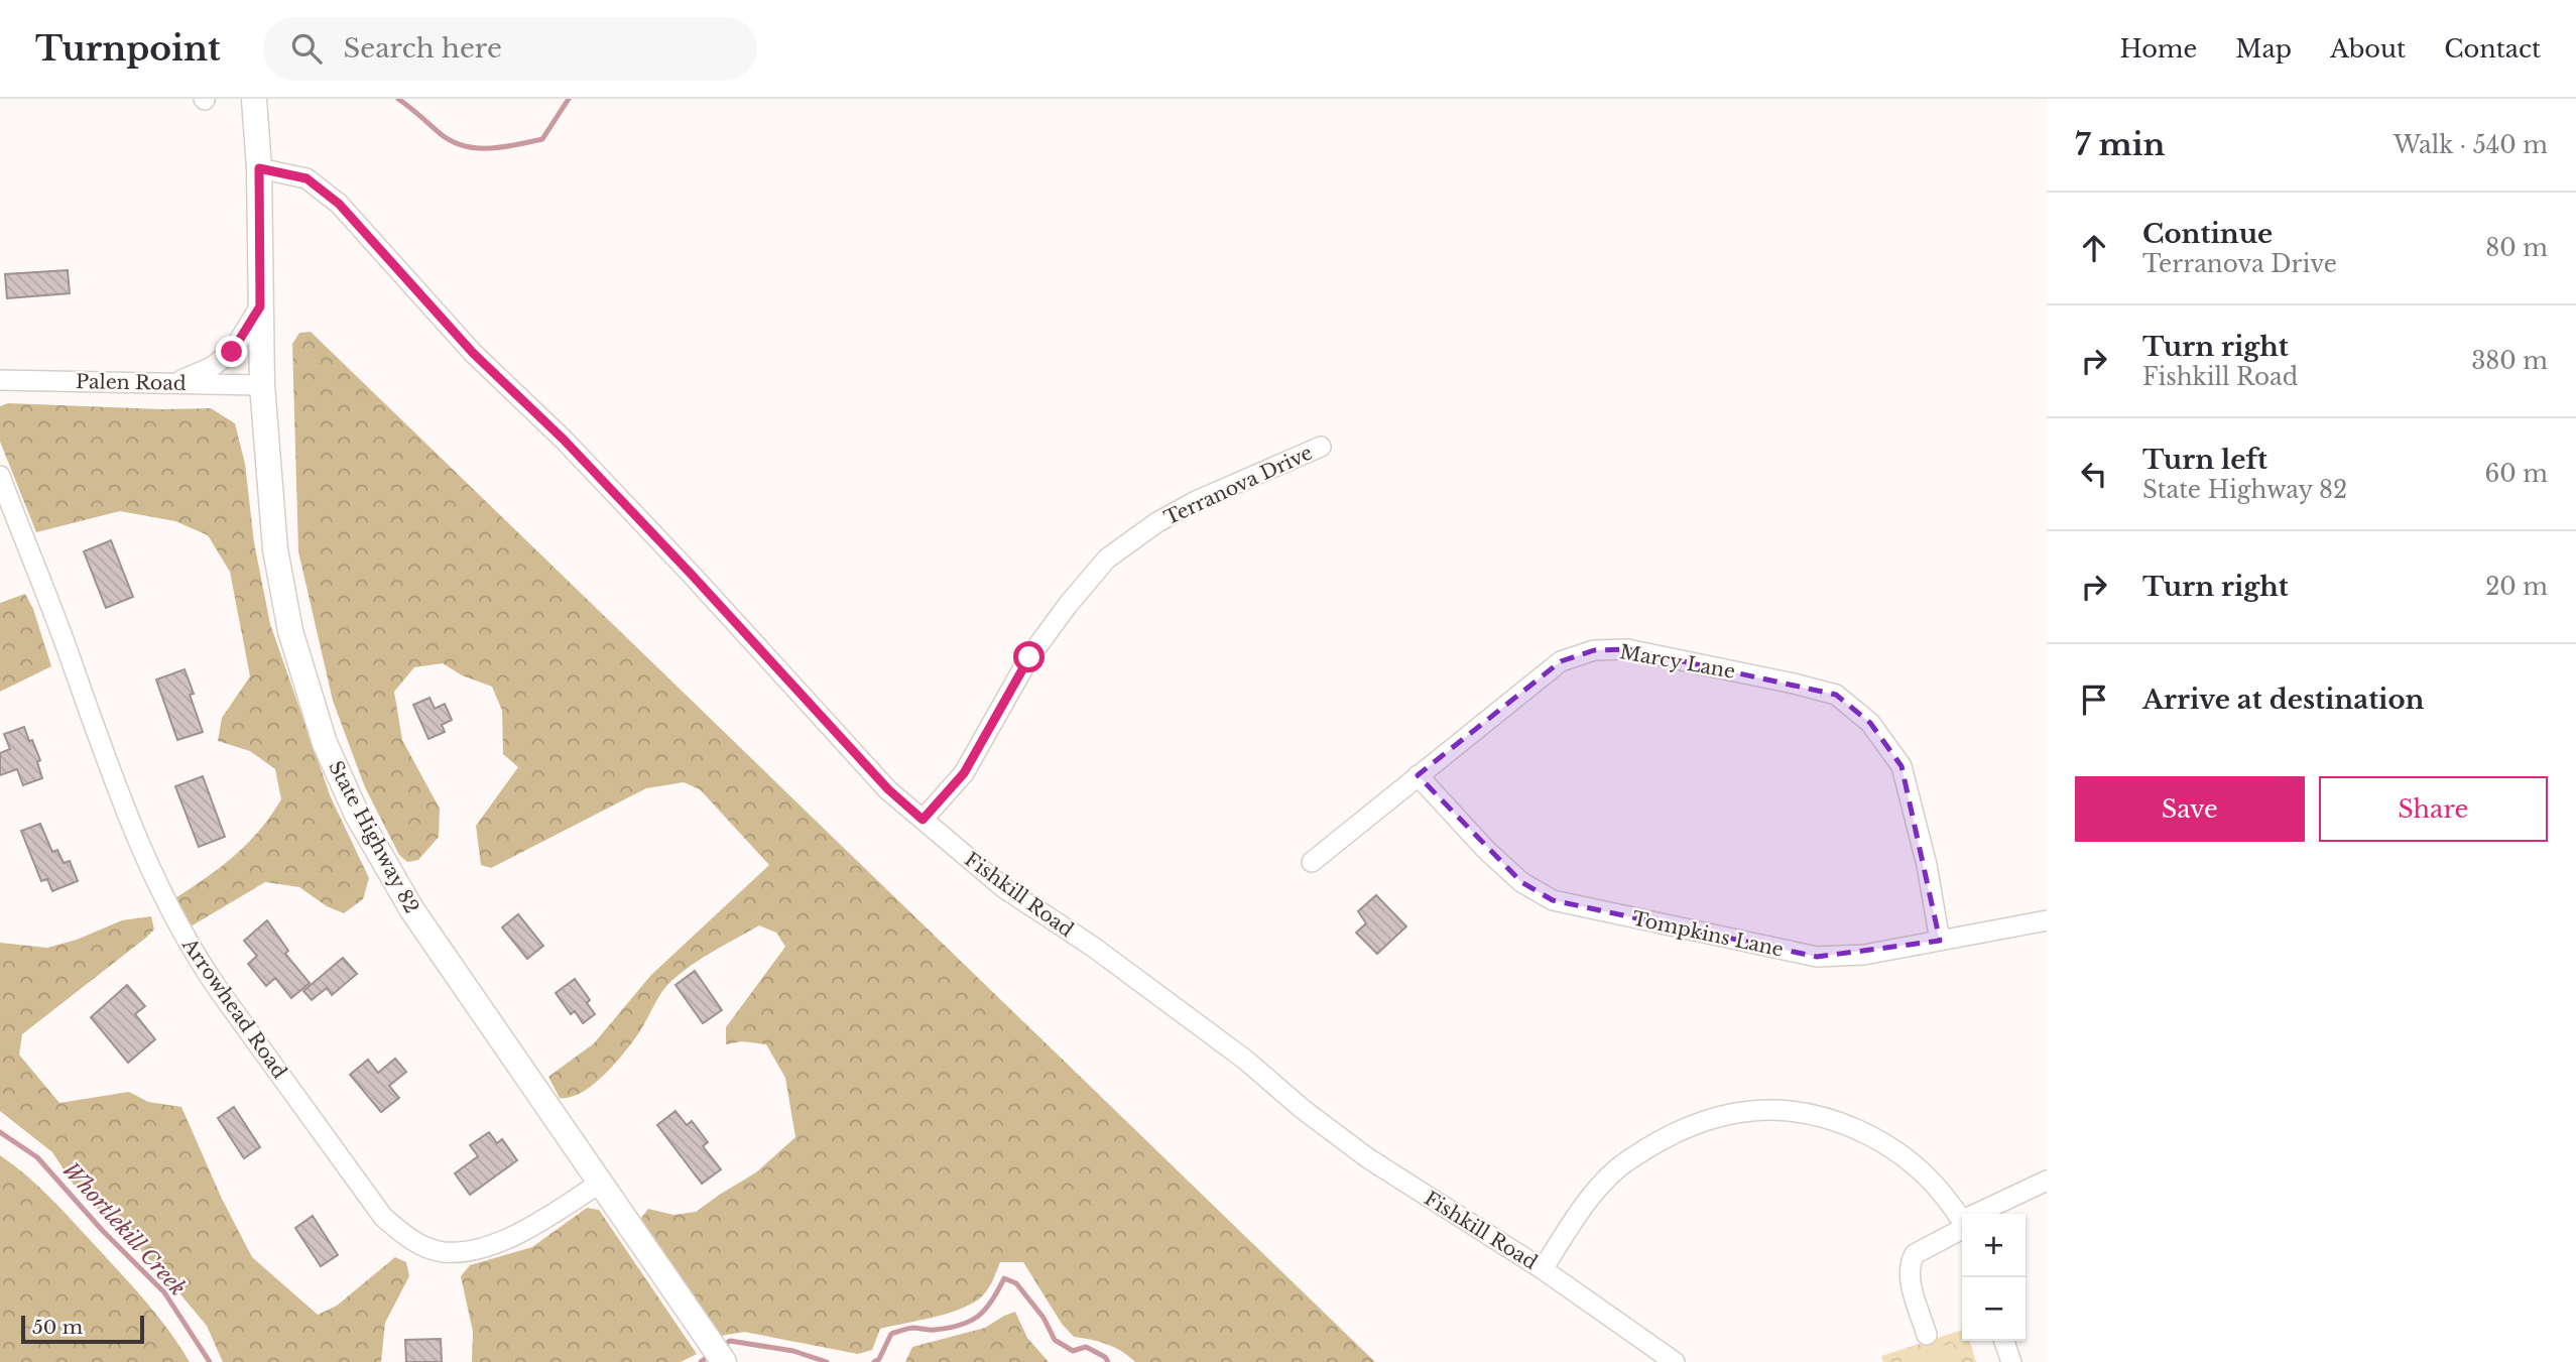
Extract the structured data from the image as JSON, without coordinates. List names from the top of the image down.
{
  "streets": {
    "main road": ["State Highway 82"],
    "street": [
      "Palen Road",
      "Terranova Drive",
      "Marcy Lane",
      "Fishkill Road",
      "Tompkins Lane",
      "Arrowhead Road"
    ]
  },
  "crossings": [
    ["Palen Road", "State Highway 82"],
    ["Terranova Drive", "Fishkill Road"],
    ["Marcy Lane", "Tompkins Lane"],
    ["State Highway 82", "Fishkill Road"],
    ["State Highway 82", "Arrowhead Road"]
  ],
  "water": ["Whortlekill Creek"],
  "scale_bar": "50 m",
  "page": {
    "header": "Turnpoint",
    "search": "Search here",
    "nav": [
      "Home",
      "Map",
      "About",
      "Contact"
    ],
    "heading": ["7 min", "Walk · 540 m"],
    "list": [
      ["Continue", "Terranova Drive", "80 m"],
      ["Turn right", "Fishkill Road", "380 m"],
      ["Turn left", "State Highway 82", "60 m"],
      ["Turn right", "20 m"],
      "Arrive at destination"
    ],
    "buttons": ["Save", "Share"],
    "map_buttons": ["+", "−"],
    "scale": "50 m"
  }
}
